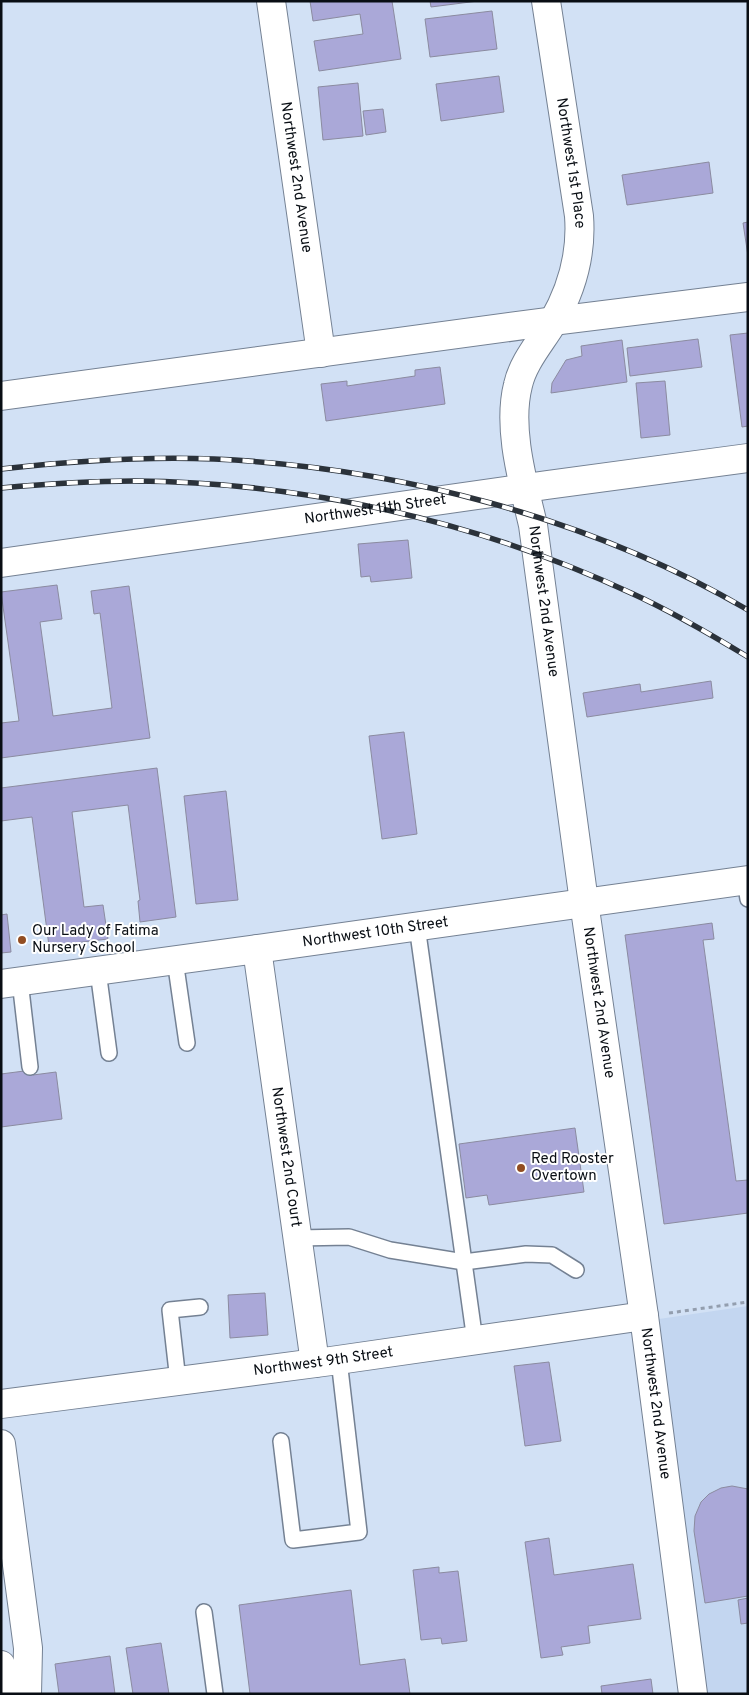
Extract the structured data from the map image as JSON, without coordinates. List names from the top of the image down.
{
  "streets": {
    "main road": [
      "Northwest 1st Place",
      "Northwest 2nd Avenue",
      "Northwest 11th Street",
      "Northwest 10th Street",
      "Northwest 2nd Court",
      "Northwest 9th Street"
    ]
  },
  "crossings": [
    ["Northwest 1st Place", "Northwest 2nd Avenue"],
    ["Northwest 2nd Avenue", "Northwest 11th Street"],
    ["Northwest 2nd Avenue", "Northwest 10th Street"],
    ["Northwest 2nd Avenue", "Northwest 9th Street"],
    ["Northwest 10th Street", "Northwest 2nd Court"],
    ["Northwest 2nd Court", "Northwest 9th Street"]
  ],
  "places": ["Our Lady of Fatima Nursery School", "Red Rooster Overtown"]
}
